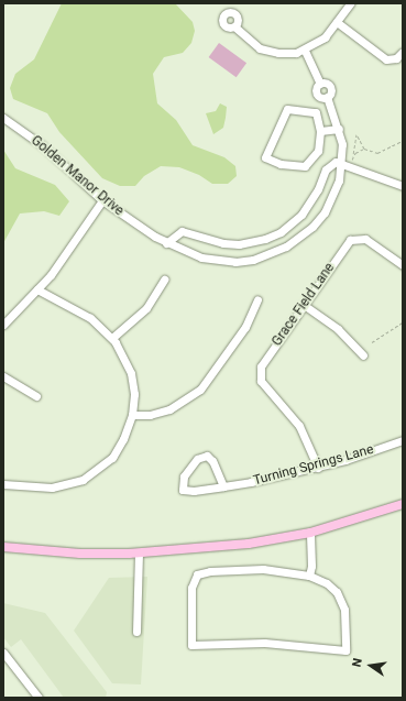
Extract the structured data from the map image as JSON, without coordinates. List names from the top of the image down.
{
  "streets": {
    "street": ["Golden Manor Drive", "Grace Field Lane", "Turning Springs Lane"]
  },
  "crossings": [
    ["Grace Field Lane", "Turning Springs Lane"]
  ],
  "north": "left"
}
